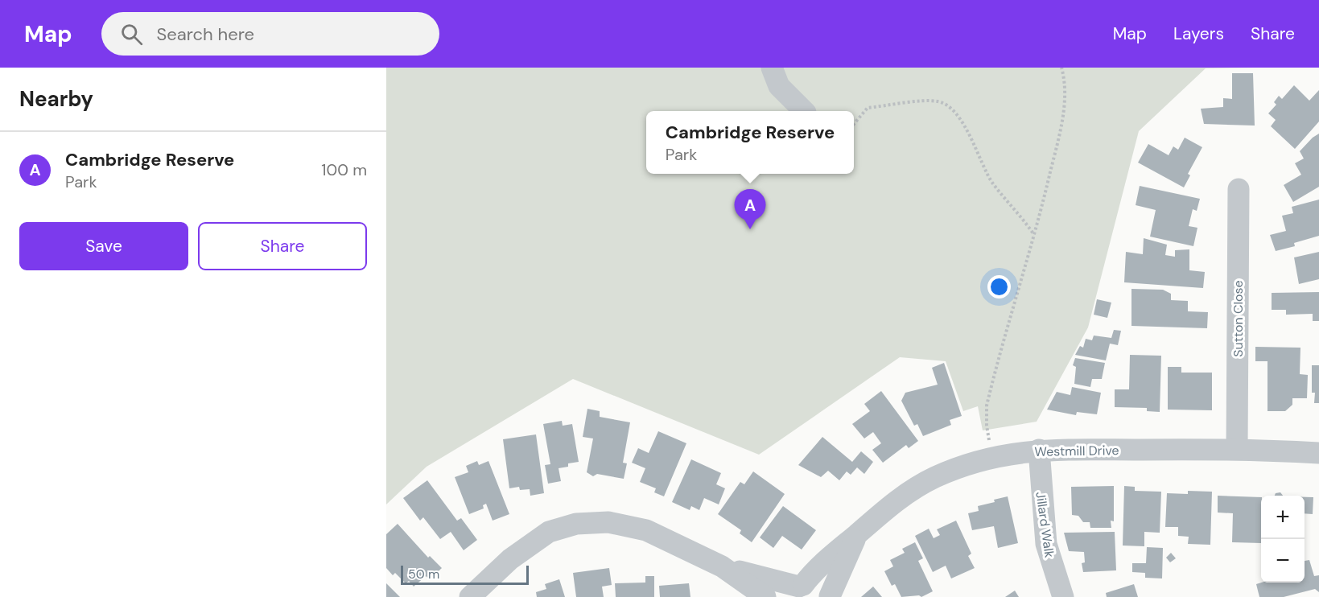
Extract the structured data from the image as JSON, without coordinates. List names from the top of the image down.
{
  "streets": {
    "street": ["Sutton Close", "Westmill Drive", "Jillard Walk"]
  },
  "crossings": [
    ["Sutton Close", "Westmill Drive"],
    ["Westmill Drive", "Jillard Walk"]
  ],
  "scale_bar": "50 m",
  "page": {
    "header": "Map",
    "search": "Search here",
    "nav": ["Map", "Layers", "Share"],
    "heading": "Nearby",
    "popup": ["Cambridge Reserve", "Park"],
    "list": [
      {
        "mark": "A",
        "name": "Cambridge Reserve",
        "note": "Park",
        "value": "100 m"
      }
    ],
    "pins": "A",
    "buttons": ["Save", "Share"],
    "map_buttons": ["+", "−"],
    "scale": "50 m"
  }
}
